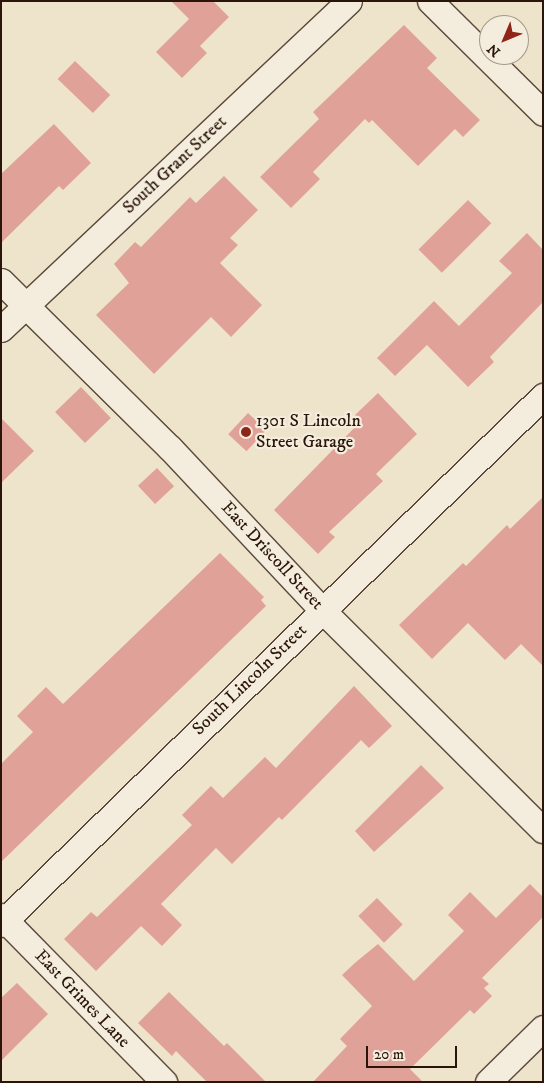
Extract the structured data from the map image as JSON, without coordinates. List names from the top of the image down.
{
  "streets": {
    "street": [
      "South Grant Street",
      "East Driscoll Street",
      "South Lincoln Street",
      "East Grimes Lane"
    ]
  },
  "crossings": [
    ["South Grant Street", "East Driscoll Street"],
    ["East Driscoll Street", "South Lincoln Street"],
    ["South Lincoln Street", "East Grimes Lane"]
  ],
  "places": ["1301 S Lincoln Street Garage"],
  "scale_bar": "20 m",
  "north": "bottom left"
}
